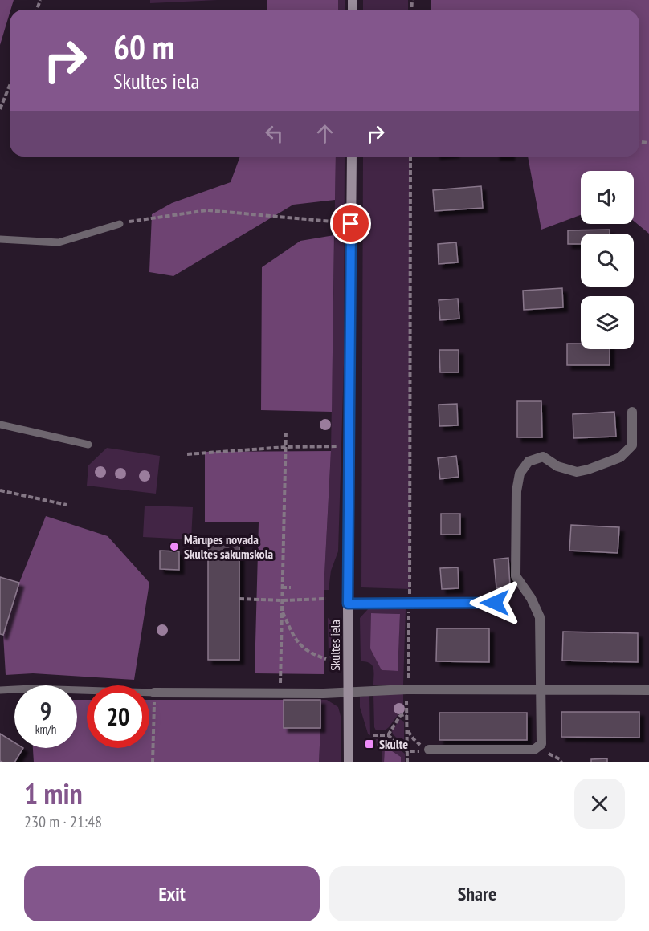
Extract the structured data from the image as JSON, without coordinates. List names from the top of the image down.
{
  "streets": {
    "main road": ["Skultes iela"]
  },
  "places": {
    "other": ["Mārupes novada Skultes sākumskola"],
    "transit": ["Skulte"]
  },
  "page": {
    "turn": ["60 m", "Skultes iela"],
    "speed": "9 km/h",
    "limit": "20",
    "heading": ["1 min", "230 m · 21:48"],
    "buttons": ["Exit", "Share"]
  }
}
